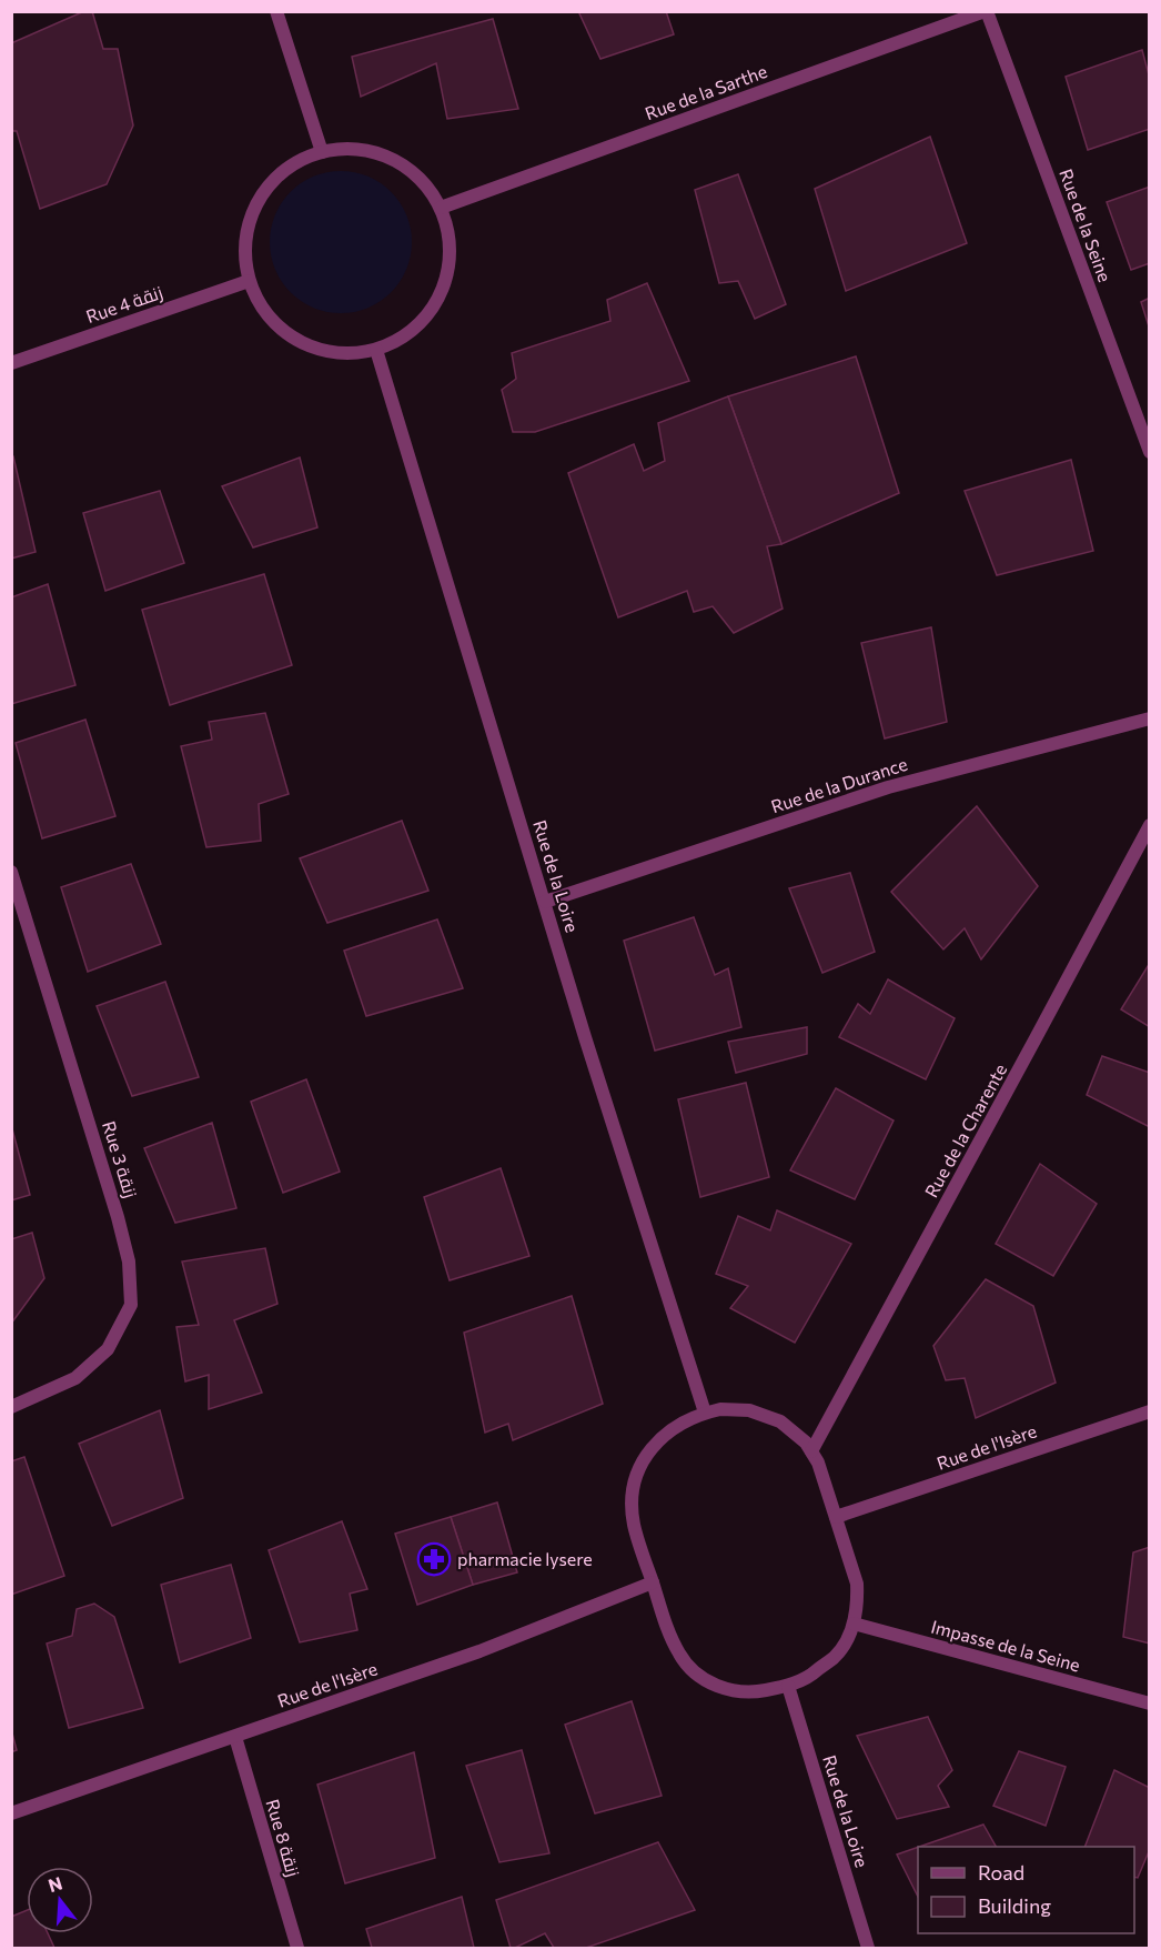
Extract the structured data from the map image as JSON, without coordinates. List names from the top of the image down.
{
  "streets": {
    "street": [
      "Rue de la Sarthe",
      "Rue de la Seine",
      "Rue 4 زنقة",
      "Rue de la Durance",
      "Rue de la Loire",
      "Rue de la Charente",
      "Rue 3 زنقة",
      "Rue de l'Isère",
      "Impasse de la Seine",
      "Rue 8 زنقة"
    ]
  },
  "crossings": [
    ["Rue de la Sarthe", "Rue de la Seine"],
    ["Rue de la Sarthe", "Rue 4 زنقة"],
    ["Rue de la Sarthe", "Rue de la Loire"],
    ["Rue 4 زنقة", "Rue de la Loire"],
    ["Rue de la Durance", "Rue de la Loire"],
    ["Rue de l'Isère", "Rue 8 زنقة"]
  ],
  "places": {
    "pharmacy": ["pharmacie lysere"]
  },
  "legend": ["Road", "Building"],
  "north": "top"
}
